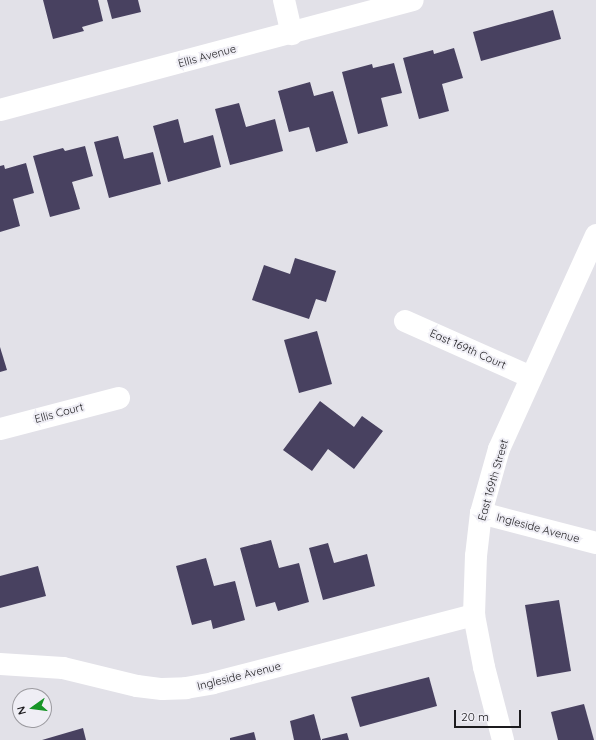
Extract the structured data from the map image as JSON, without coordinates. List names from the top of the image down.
{
  "streets": {
    "street": [
      "Ellis Avenue",
      "East 169th Court",
      "Ellis Court",
      "East 169th Street",
      "Ingleside Avenue"
    ]
  },
  "crossings": [
    ["East 169th Court", "East 169th Street"],
    ["East 169th Street", "Ingleside Avenue"]
  ],
  "scale_bar": "20 m",
  "north": "left"
}
